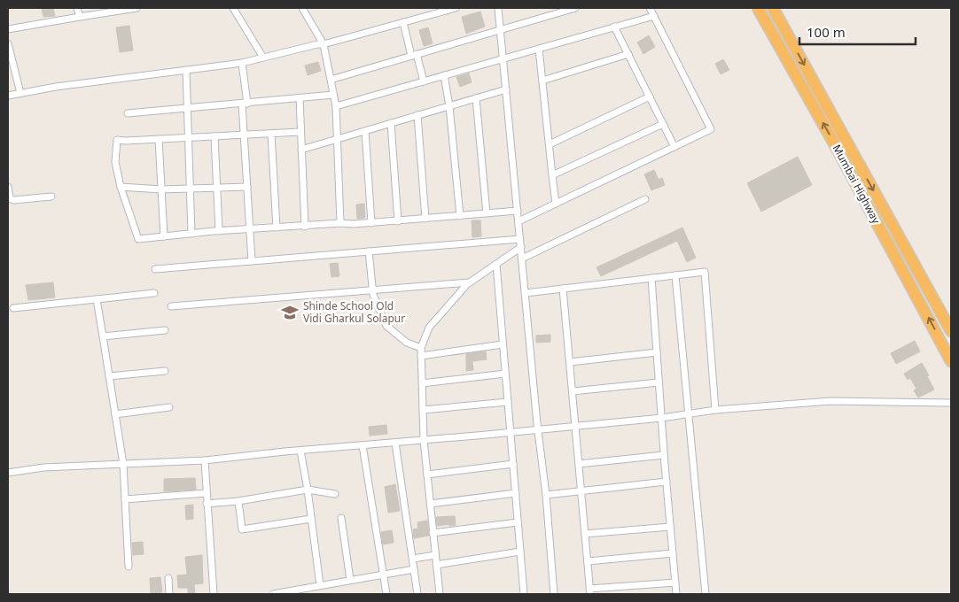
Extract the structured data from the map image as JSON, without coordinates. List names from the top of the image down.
{
  "streets": {
    "highway": ["Mumbai Highway"]
  },
  "places": {
    "school or university": ["Shinde School Old Vidi Gharkul Solapur"]
  },
  "scale_bar": "100 m"
}
